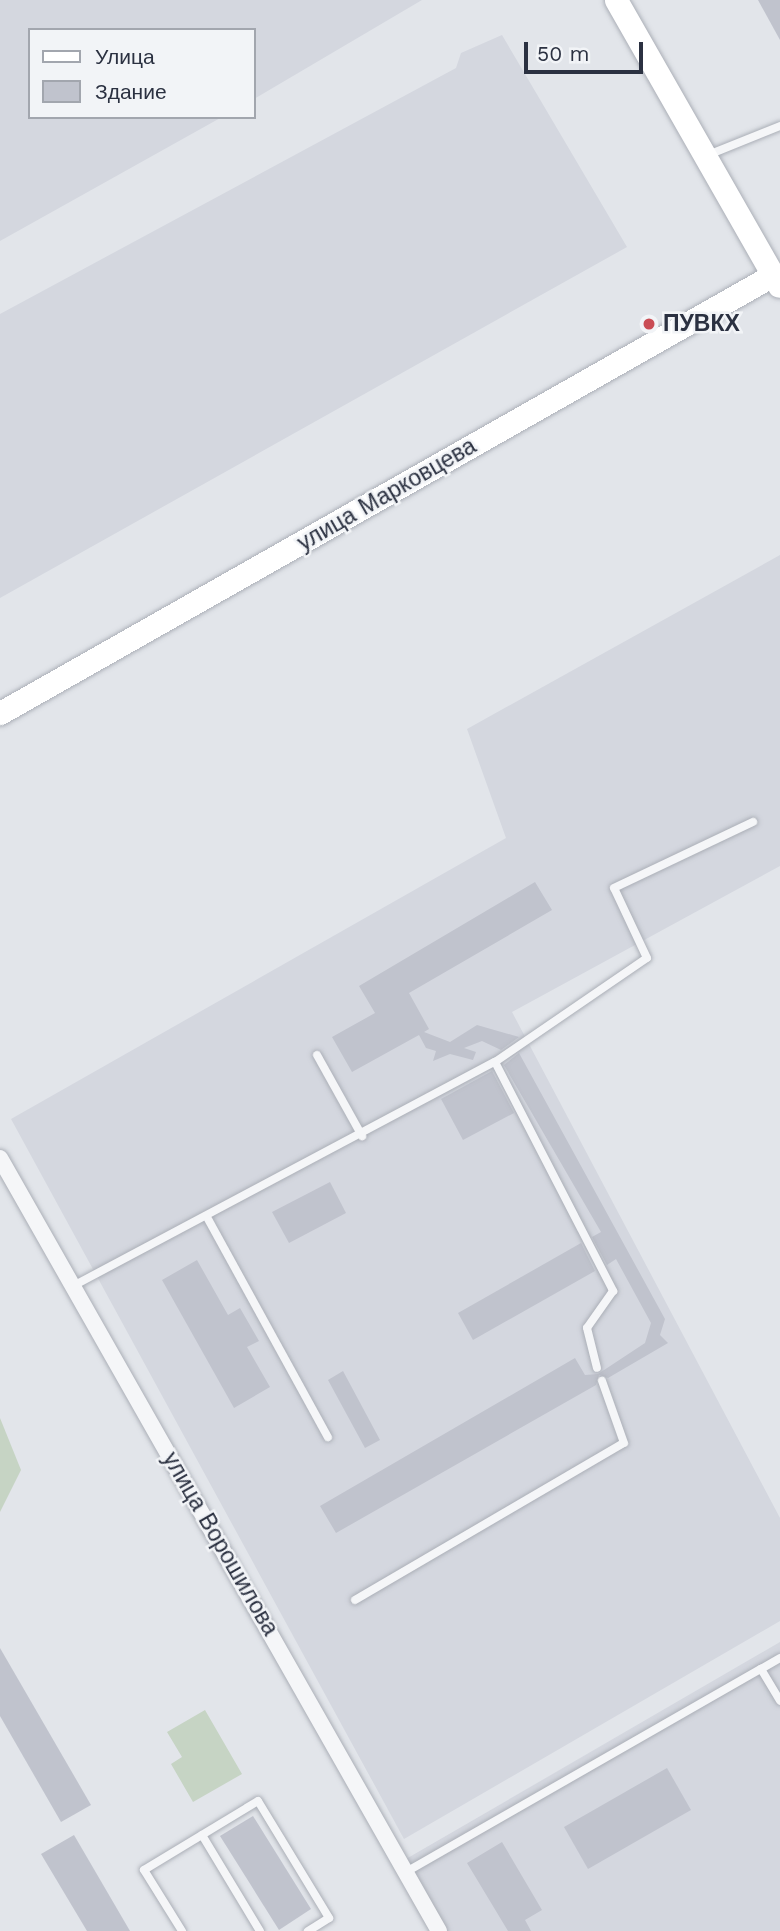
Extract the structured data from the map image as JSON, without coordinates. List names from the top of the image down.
{
  "streets": {
    "main road": ["улица Марковцева"],
    "street": ["улица Ворошилова"]
  },
  "places": ["ПУВКХ"],
  "legend": ["Улица", "Здание"],
  "scale_bar": "50 m"
}
